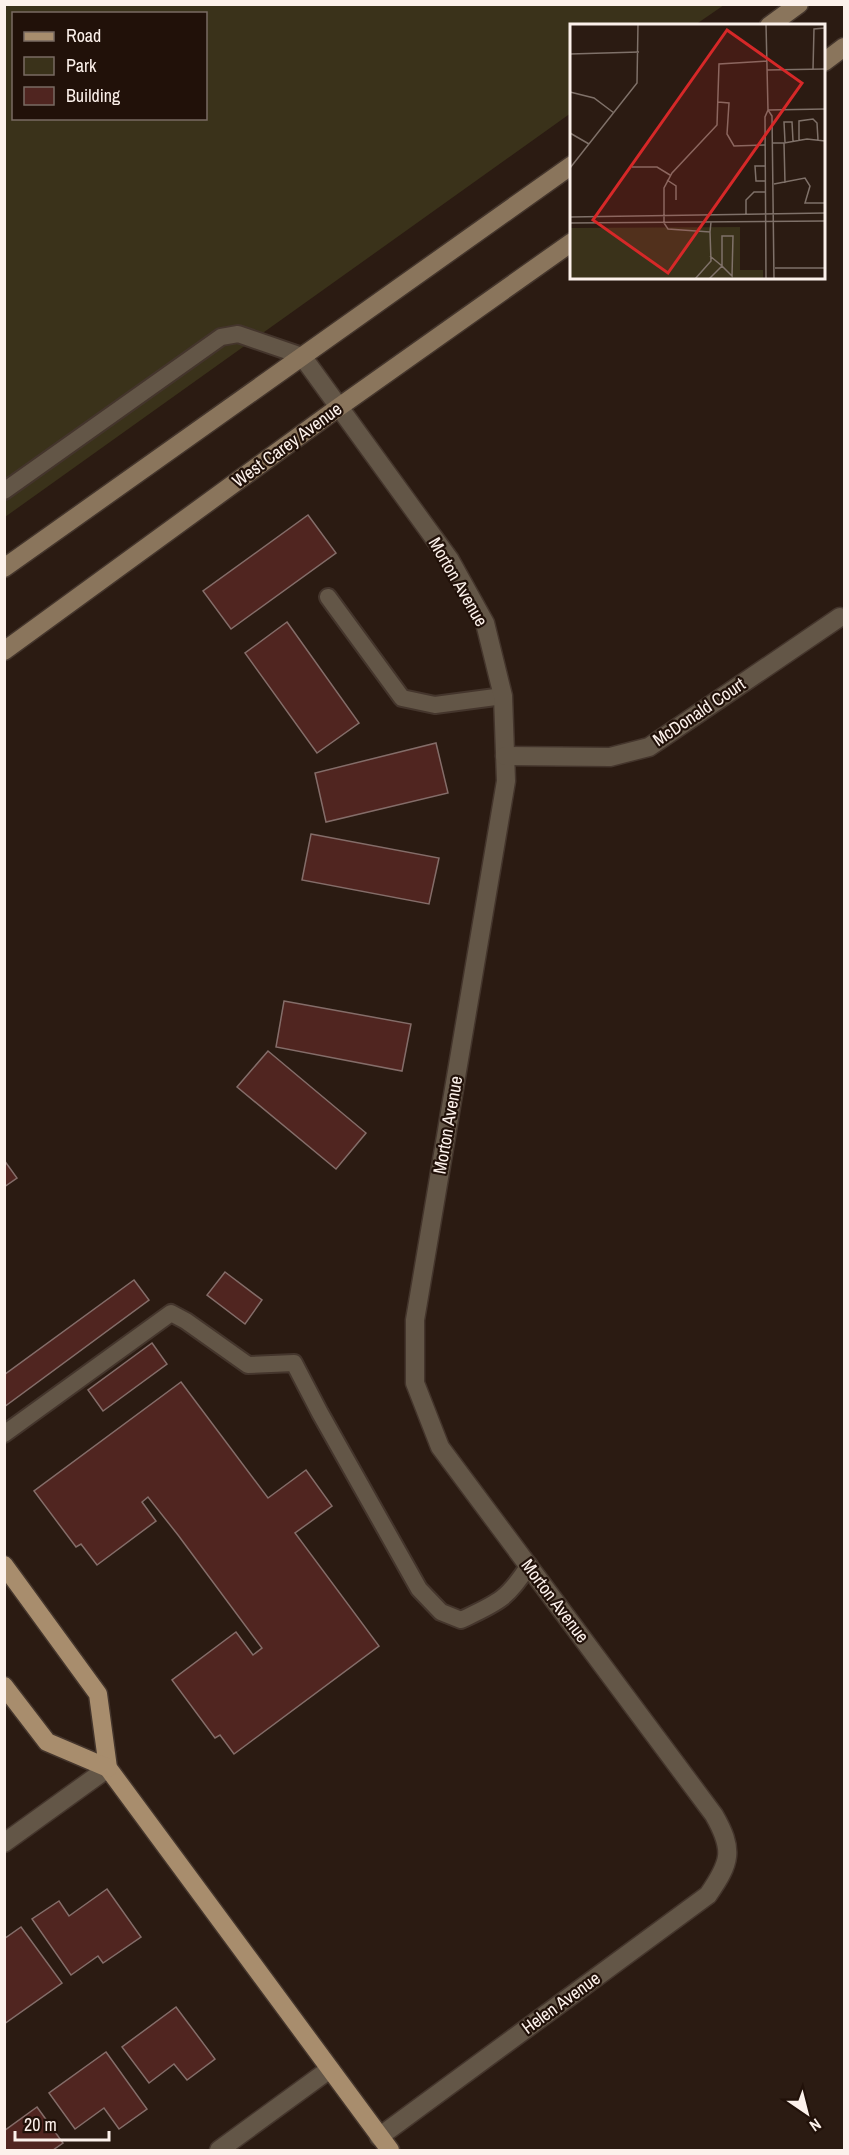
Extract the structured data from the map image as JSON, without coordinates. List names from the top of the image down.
{
  "streets": {
    "main road": ["West Carey Avenue"],
    "street": ["Morton Avenue", "McDonald Court", "Helen Avenue"]
  },
  "crossings": [
    ["West Carey Avenue", "Morton Avenue"],
    ["Morton Avenue", "McDonald Court"],
    ["Morton Avenue", "Helen Avenue"]
  ],
  "legend": ["Road", "Park", "Building"],
  "scale_bar": "20 m",
  "north": "bottom right"
}
